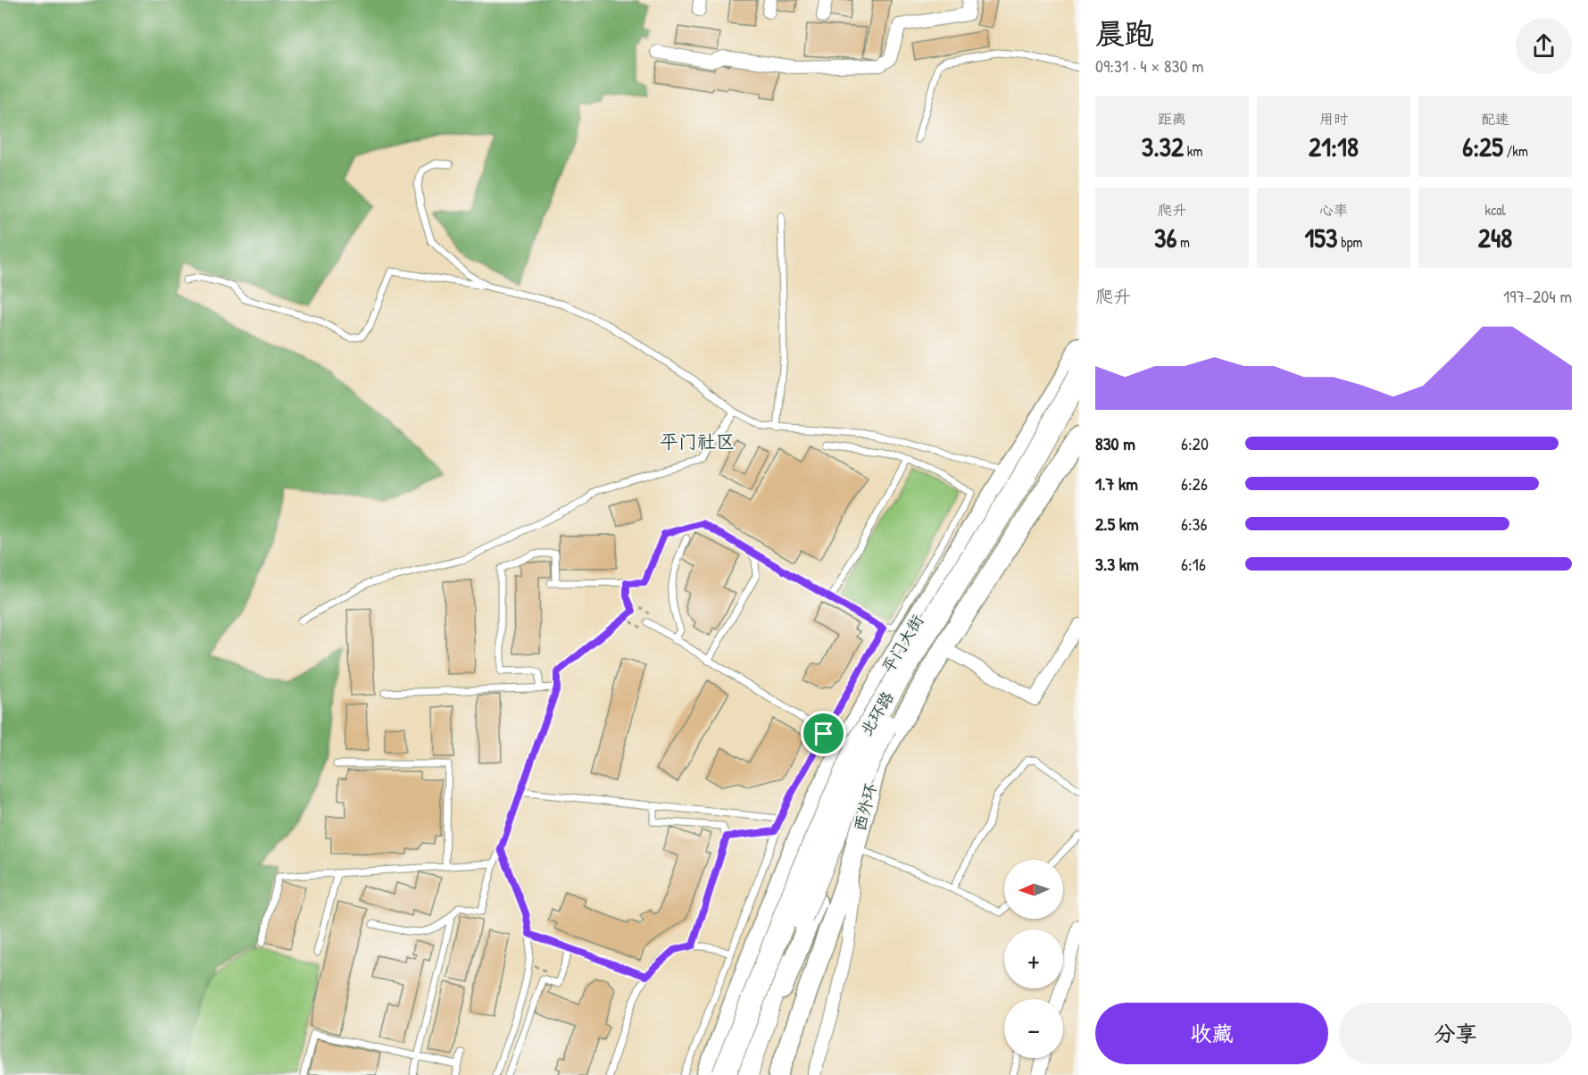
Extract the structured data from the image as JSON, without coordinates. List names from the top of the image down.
{
  "streets": {
    "highway": ["北环路"],
    "main road": ["平门大街", "西外环"]
  },
  "districts": ["平门社区"],
  "north": "left",
  "page": {
    "heading": ["晨跑", "09:31 · 4 × 830 m"],
    "stats": [
      ["距离", "3.32 km"],
      ["用时", "21:18"],
      ["配速", "6:25 /km"],
      ["爬升", "36 m"],
      ["心率", "153 bpm"],
      ["kcal", "248"]
    ],
    "chart": ["爬升", "197–204 m"],
    "list": [
      {
        "name": "830 m",
        "note": "6:20"
      },
      {
        "name": "1.7 km",
        "note": "6:26"
      },
      {
        "name": "2.5 km",
        "note": "6:36"
      },
      {
        "name": "3.3 km",
        "note": "6:16"
      }
    ],
    "map_buttons": ["+", "−"],
    "buttons": ["收藏", "分享"]
  }
}
